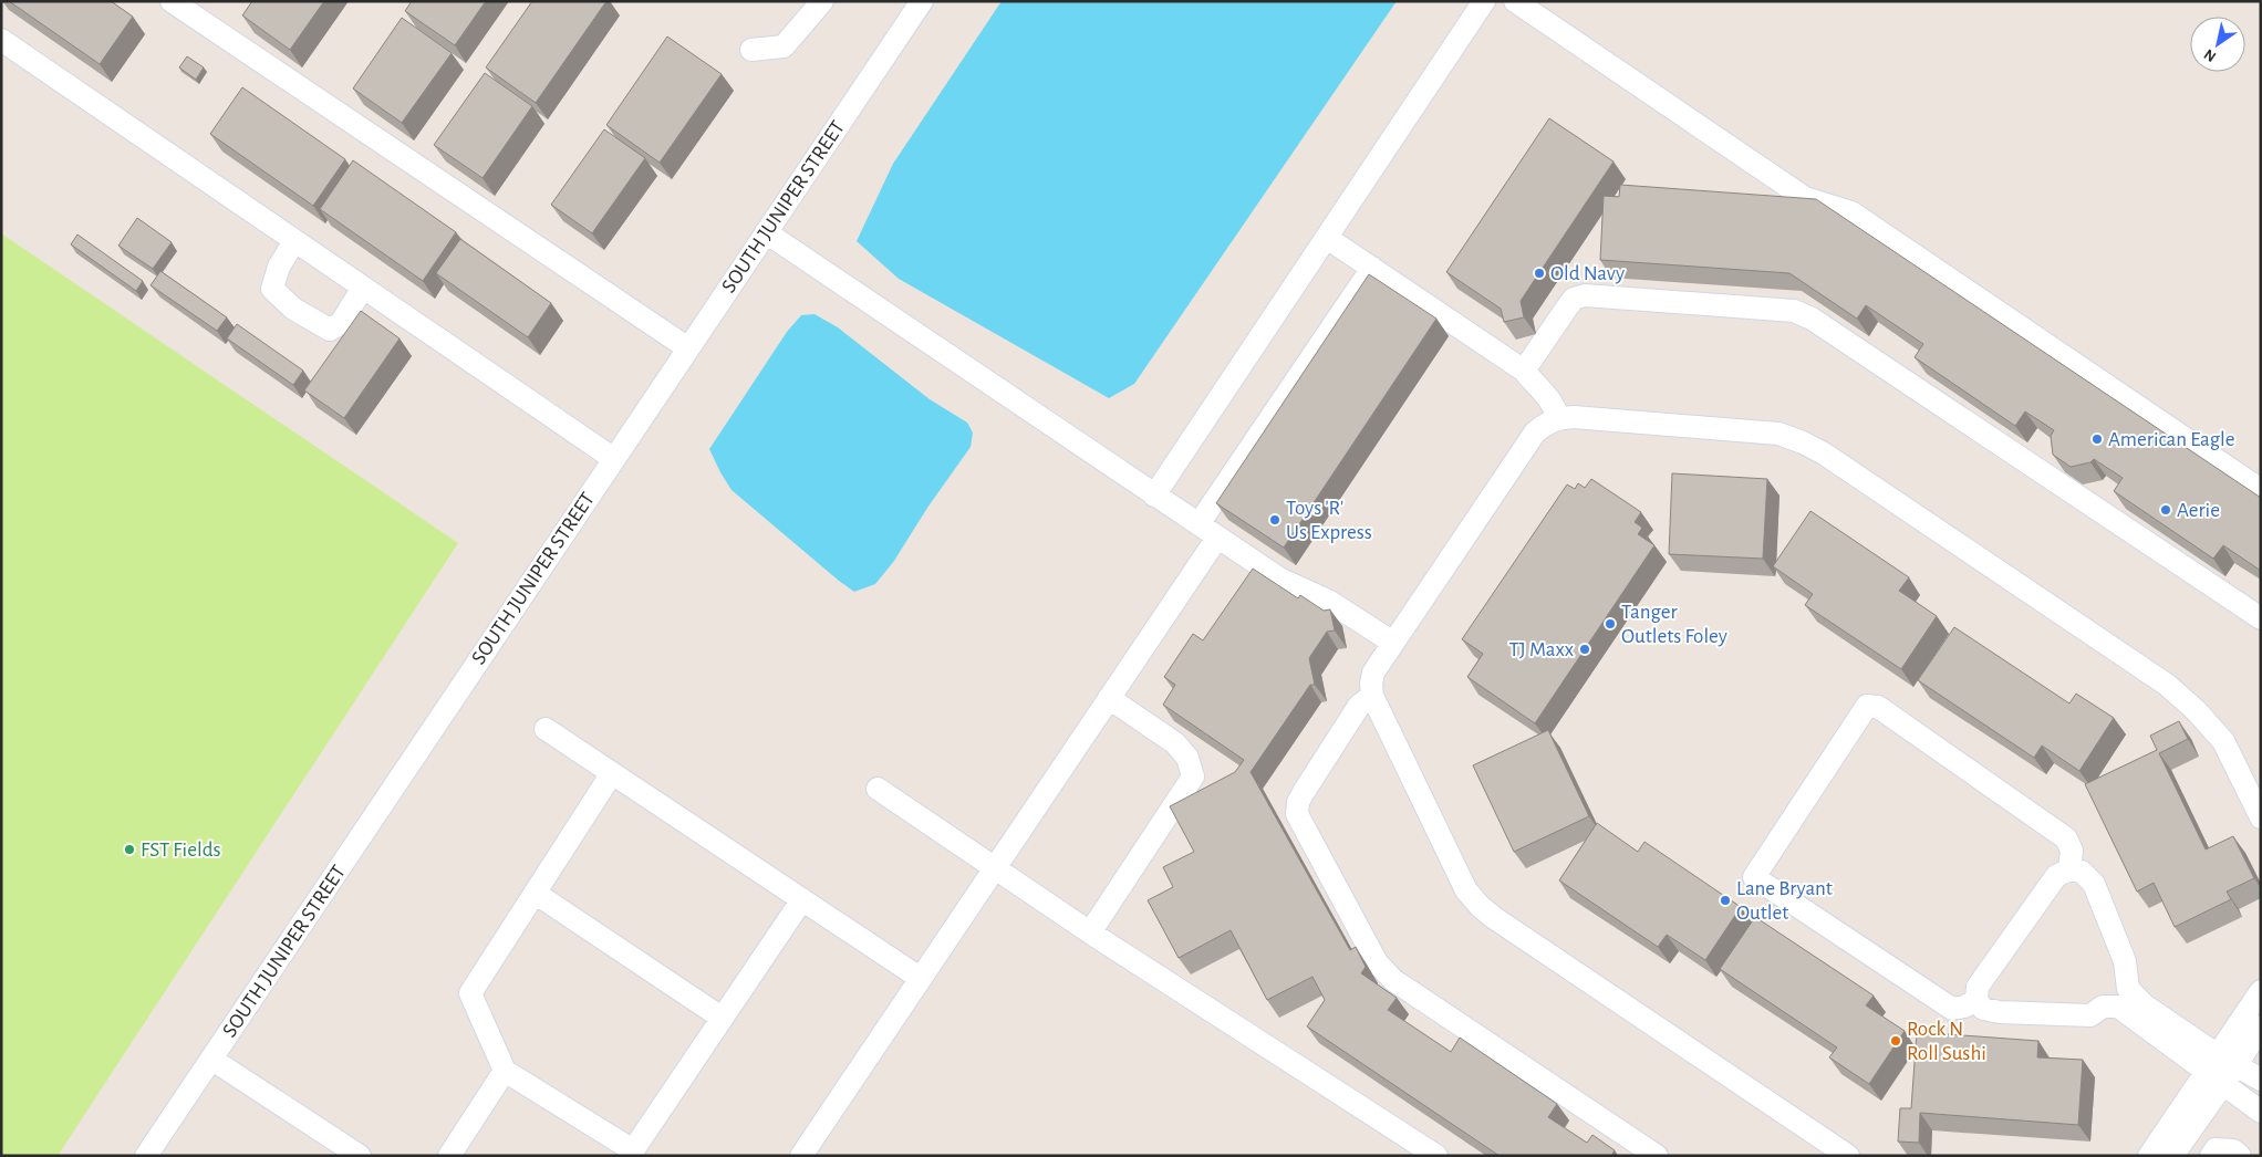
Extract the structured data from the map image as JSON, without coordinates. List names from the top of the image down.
{
  "streets": {
    "street": ["SOUTH JUNIPER STREET"]
  },
  "places": [
    "Old Navy",
    "American Eagle",
    "Aerie",
    "Toys 'R' Us Express",
    "Tanger Outlets Foley",
    "TJ Maxx",
    "FST Fields",
    "Lane Bryant Outlet",
    "Rock N Roll Sushi"
  ],
  "north": "bottom left"
}
